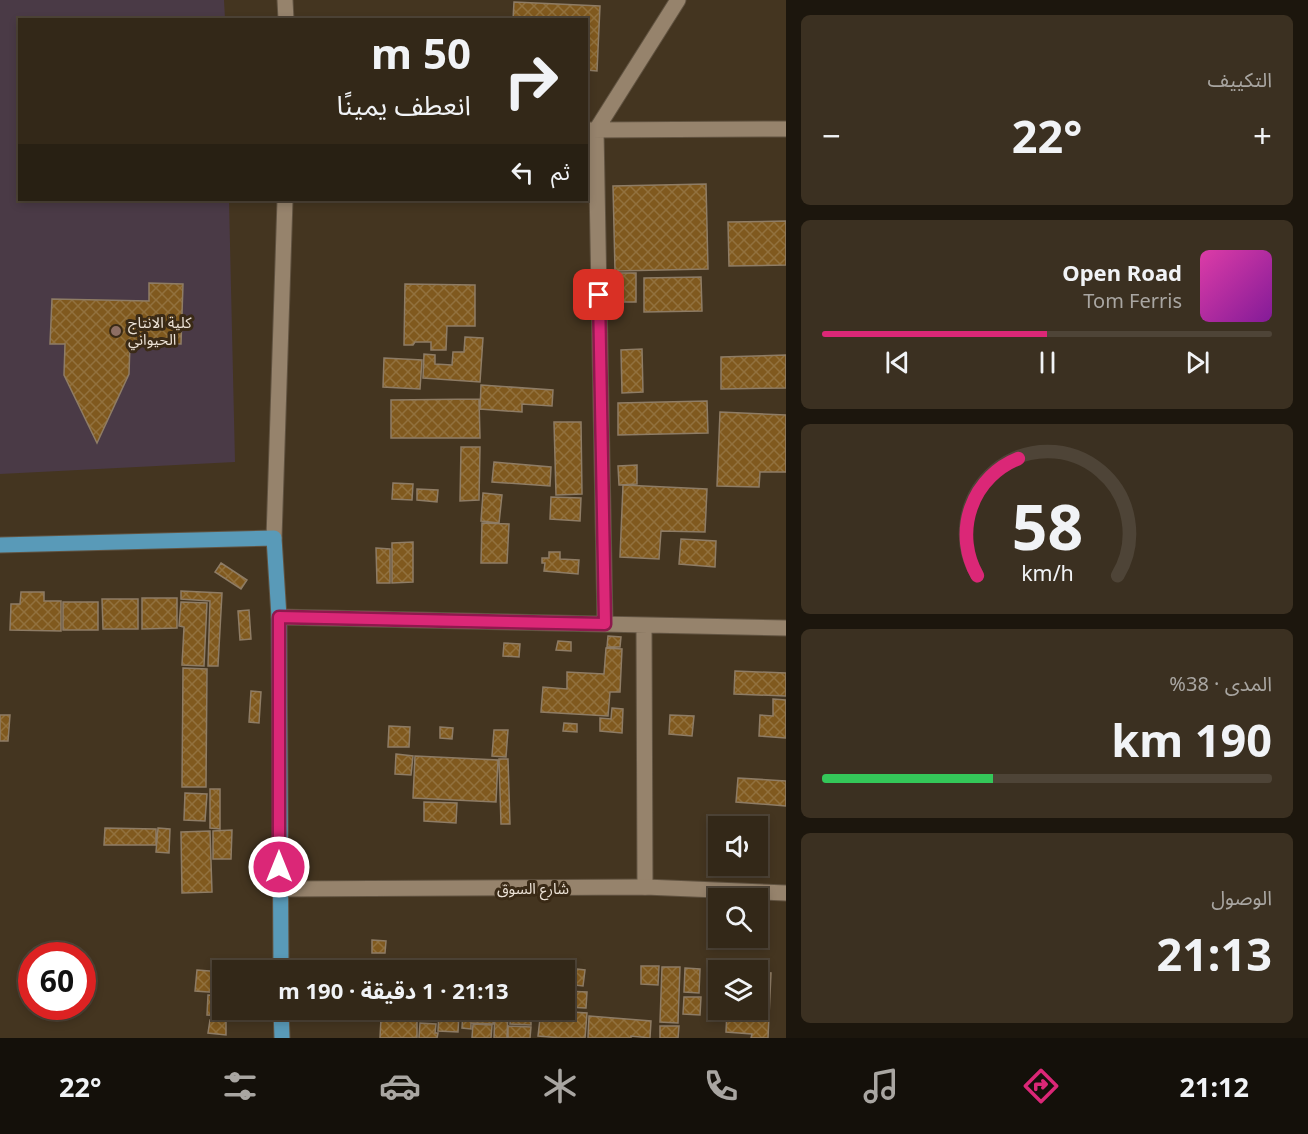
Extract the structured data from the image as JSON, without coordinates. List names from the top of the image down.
{
  "streets": {
    "street": ["شارع السوق"]
  },
  "places": ["كلية الانتاج الحيواني"],
  "page": {
    "tile": [
      "التكييف",
      ["المدى · 38%", "190 km"],
      ["الوصول", "21:13"]
    ],
    "turn": ["50 m", "انعطف يمينًا"],
    "heat": ["−", "22°", "+"],
    "then": "ثم",
    "song": ["Open Road", "Tom Ferris"],
    "limit": "60",
    "trip": "21:13 · 1 دقيقة · 190 m",
    "tabs": ["21:12", "22°"],
    "gauge": ["58", "km/h"]
  }
}
